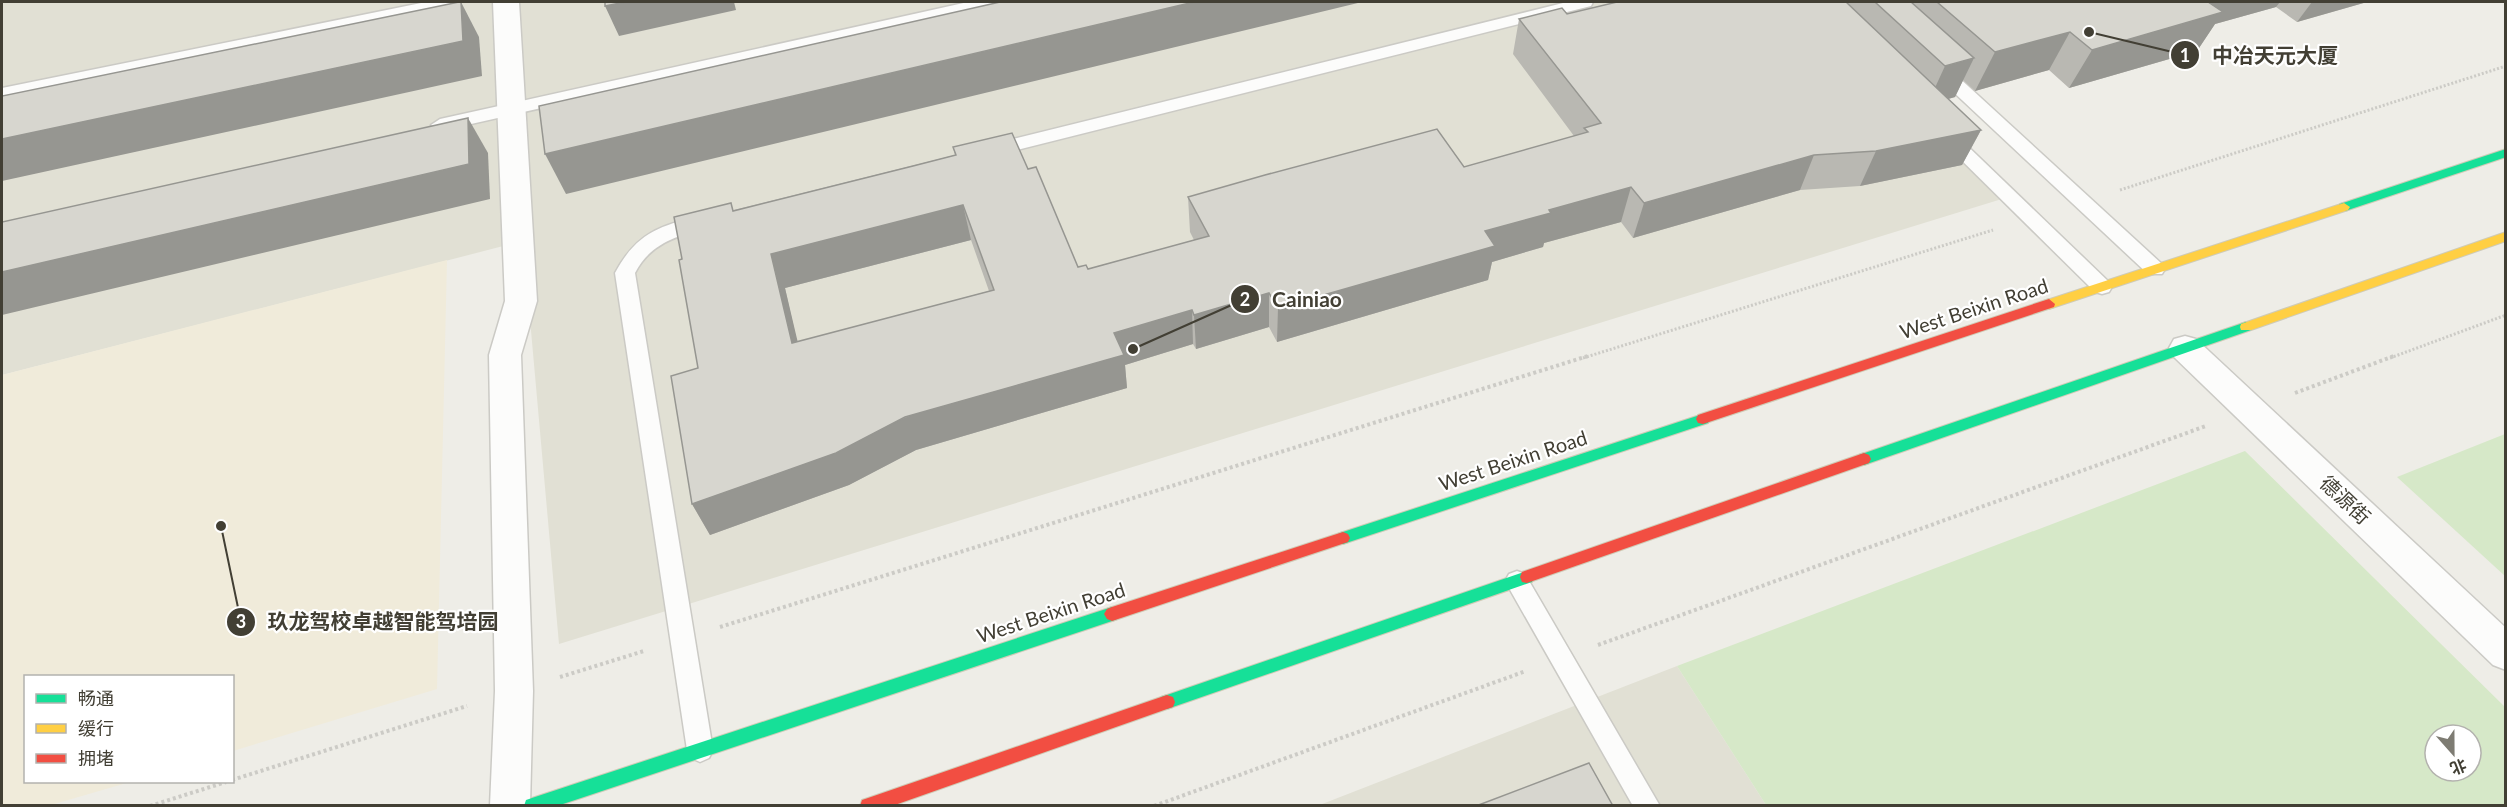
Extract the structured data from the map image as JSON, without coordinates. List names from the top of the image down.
{
  "streets": {
    "main road": ["West Beixin Road"],
    "street": ["德源街"]
  },
  "places": ["中冶天元大厦", "Cainiao", "玖龙驾校卓越智能驾培园"],
  "legend": ["畅通", "缓行", "拥堵"],
  "north": "bottom"
}
